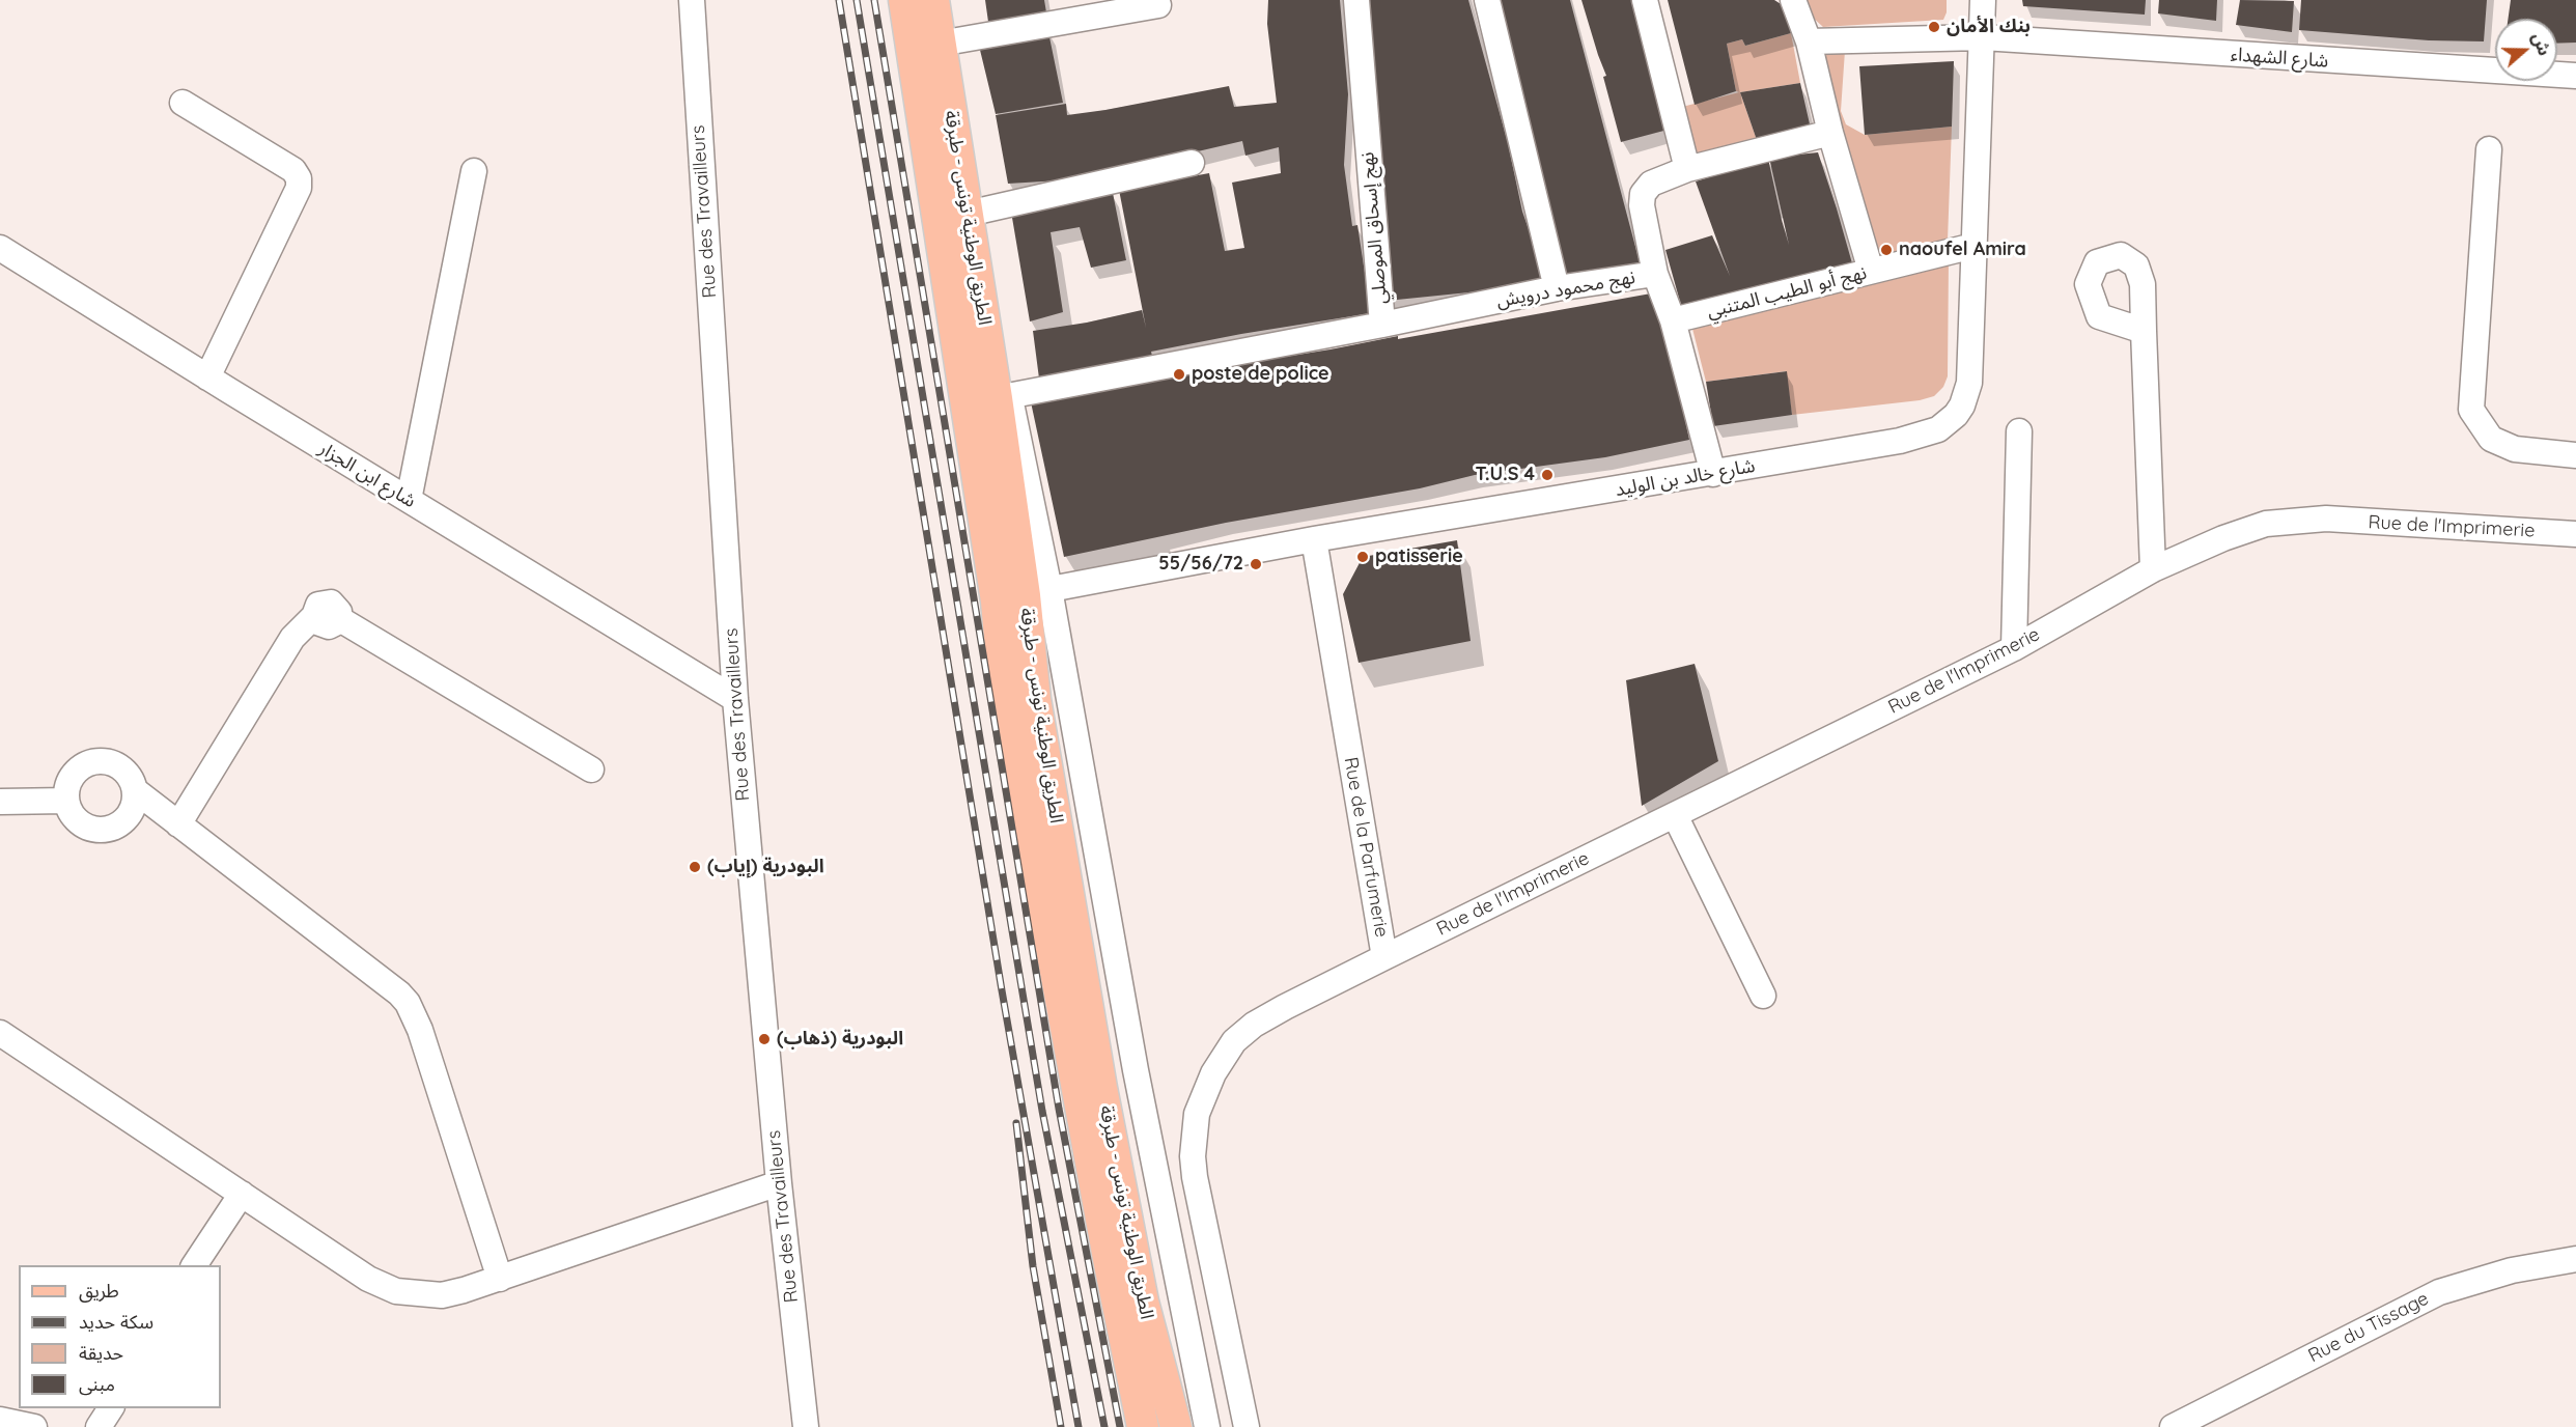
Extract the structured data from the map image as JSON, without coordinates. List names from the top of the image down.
{
  "streets": {
    "main road": ["الطريق الوطنية تونس - طبرقة"],
    "street": [
      "شارع الشهداء",
      "Rue des Travailleurs",
      "نهج إسحاق الموصلي",
      "نهج محمود درويش",
      "نهج أبو الطيب المتنبي",
      "شارع ابن الجزار",
      "شارع خالد بن الوليد",
      "Rue de l'Imprimerie",
      "Rue de la Parfumerie",
      "Rue du Tissage"
    ]
  },
  "crossings": [
    ["شارع الشهداء", "شارع خالد بن الوليد"],
    ["Rue des Travailleurs", "شارع ابن الجزار"],
    ["الطريق الوطنية تونس - طبرقة", "نهج إسحاق الموصلي"],
    ["الطريق الوطنية تونس - طبرقة", "شارع خالد بن الوليد"],
    ["نهج إسحاق الموصلي", "نهج محمود درويش"],
    ["نهج محمود درويش", "نهج أبو الطيب المتنبي"],
    ["نهج محمود درويش", "شارع خالد بن الوليد"],
    ["نهج أبو الطيب المتنبي", "شارع خالد بن الوليد"],
    ["شارع خالد بن الوليد", "Rue de la Parfumerie"],
    ["Rue de l'Imprimerie", "Rue de la Parfumerie"]
  ],
  "places": [
    "بنك الأمان",
    "naoufel Amira",
    "poste de police",
    "T.U.S 4",
    "patisserie",
    "55/56/72",
    "البودرية (إياب)",
    "البودرية (ذهاب)"
  ],
  "legend": [
    "طريق",
    "سكة حديد",
    "حديقة",
    "مبنى"
  ],
  "north": "right"
}
